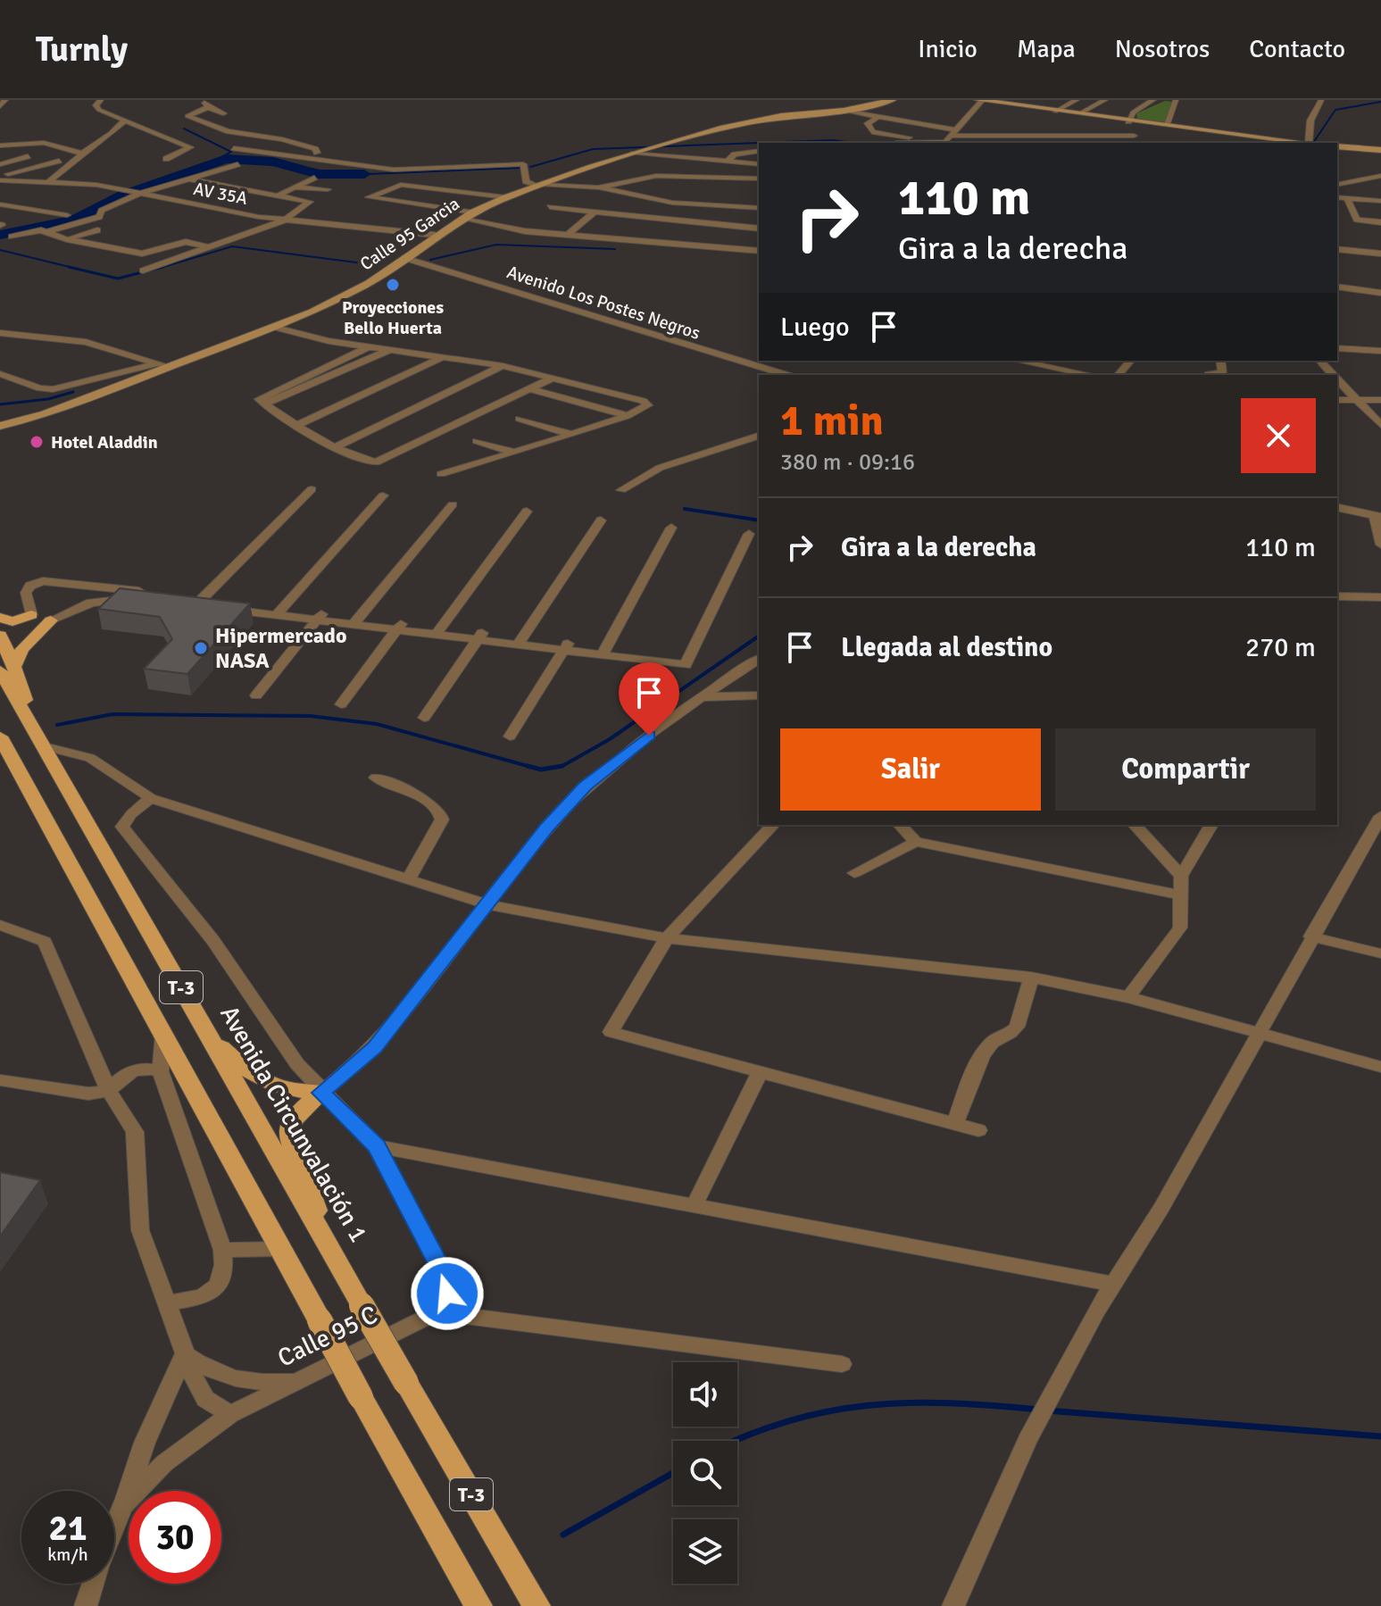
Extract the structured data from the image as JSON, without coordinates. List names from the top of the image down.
{
  "streets": {
    "main road": ["T-3", "Avenida Circunvalación 1"],
    "street": [
      "AV 35A",
      "Calle 95 Garcia",
      "Avenido Los Postes Negros",
      "Calle 95 C"
    ]
  },
  "crossings": [
    ["AV 35A", "Calle 95 Garcia"],
    ["Calle 95 Garcia", "Avenido Los Postes Negros"]
  ],
  "places": ["Proyecciones Bello Huerta", "Hotel Aladdin", "Hipermercado NASA"],
  "page": {
    "header": "Turnly",
    "nav": [
      "Inicio",
      "Mapa",
      "Nosotros",
      "Contacto"
    ],
    "turn": ["110 m", "Gira a la derecha"],
    "then": "Luego",
    "heading": ["1 min", "380 m · 09:16"],
    "list": [
      {
        "name": "Gira a la derecha",
        "value": "110 m"
      },
      {
        "name": "Llegada al destino",
        "value": "270 m"
      }
    ],
    "buttons": ["Salir", "Compartir"],
    "speed": "21 km/h",
    "limit": "30"
  }
}
